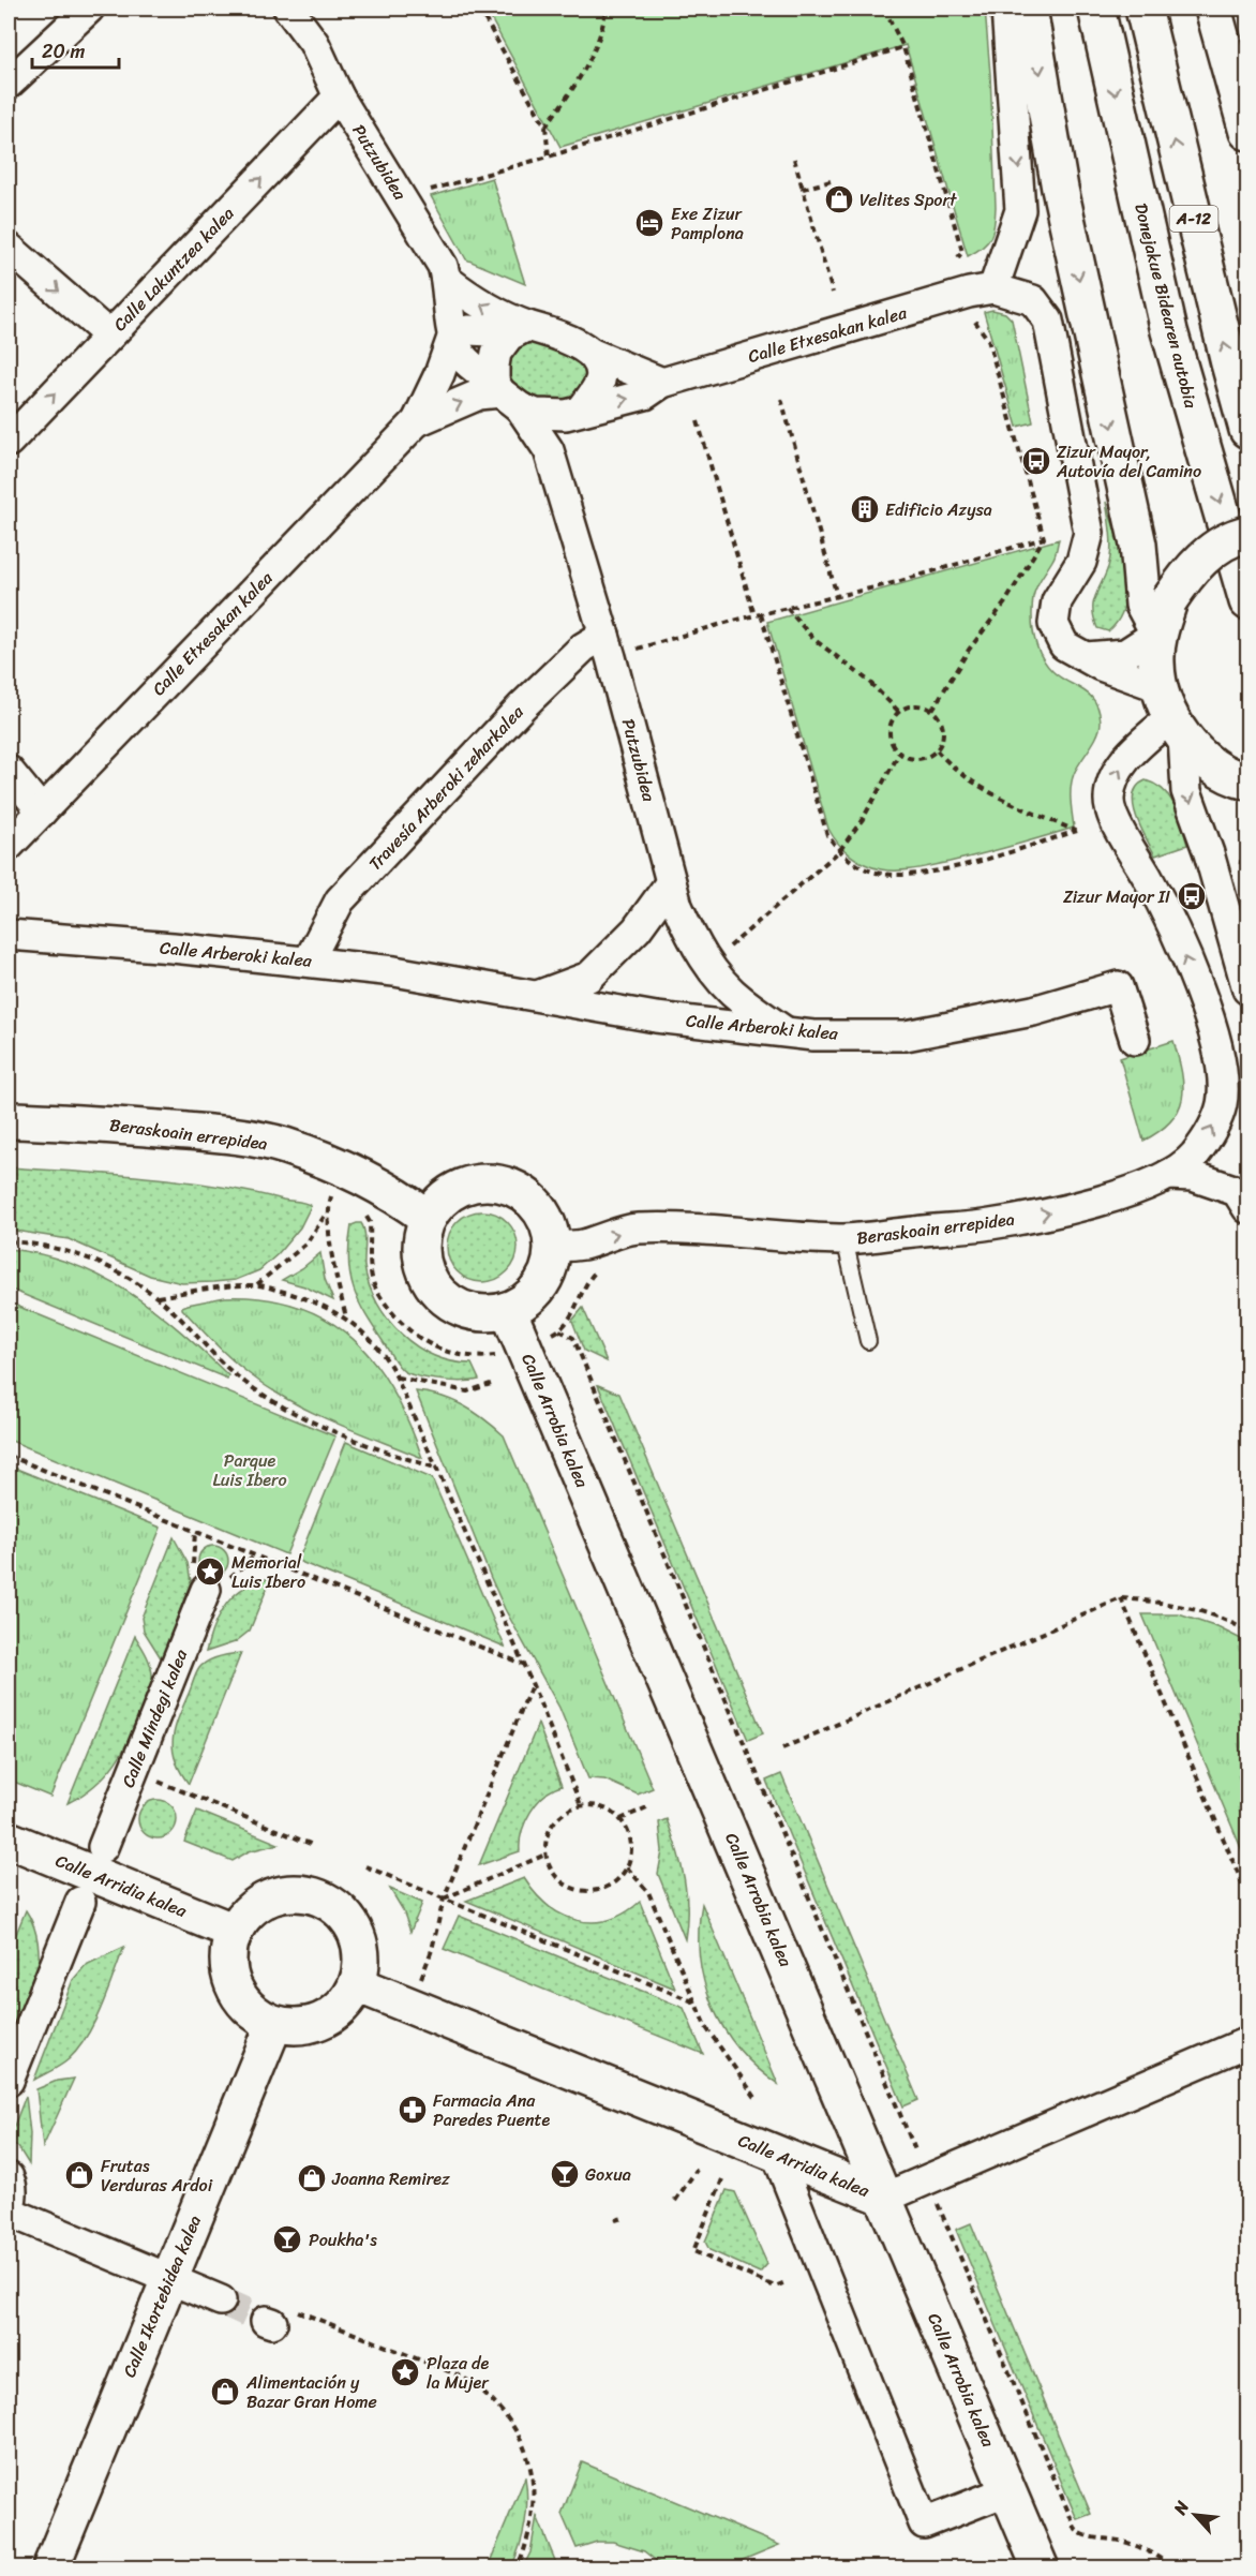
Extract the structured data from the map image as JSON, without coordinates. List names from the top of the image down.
{
  "streets": {
    "main road": [
      "A-12",
      "Donejakue Bidearen autobia",
      "Beraskoain errepidea",
      "Calle Arrobia kalea",
      "Calle Arridia kalea",
      "Calle Ikortebidea kalea"
    ],
    "street": [
      "Putzubidea",
      "Calle Lakuntzea kalea",
      "Calle Etxesakan kalea",
      "Travesía Arberoki zeharkalea",
      "Calle Arberoki kalea",
      "Calle Mindegi kalea"
    ]
  },
  "crossings": [
    ["Putzubidea", "Calle Lakuntzea kalea"],
    ["Putzubidea", "Calle Etxesakan kalea"],
    ["Putzubidea", "Travesía Arberoki zeharkalea"],
    ["Putzubidea", "Calle Arberoki kalea"],
    ["Calle Etxesakan kalea", "Beraskoain errepidea"],
    ["Travesía Arberoki zeharkalea", "Calle Arberoki kalea"],
    ["Beraskoain errepidea", "Calle Arrobia kalea"],
    ["Calle Arrobia kalea", "Calle Arridia kalea"],
    ["Calle Arridia kalea", "Calle Ikortebidea kalea"]
  ],
  "one_way": ["Calle Lakuntzea kalea"],
  "parks": ["Parque Luis Ibero"],
  "places": {
    "shop": [
      "Velites Sport",
      "Frutas Verduras Ardoi",
      "Joanna Remirez",
      "Alimentación y Bazar Gran Home"
    ],
    "hotel": ["Exe Zizur Pamplona"],
    "bus stop": ["Zizur Mayor, Autovía del Camino", "Zizur Mayor II"],
    "building": ["Edificio Azysa"],
    "place": ["Memorial Luis Ibero", "Plaza de la Mujer"],
    "pharmacy": ["Farmacia Ana Paredes Puente"],
    "bar": ["Goxua", "Poukha's"]
  },
  "scale_bar": "20 m",
  "north": "top left"
}
